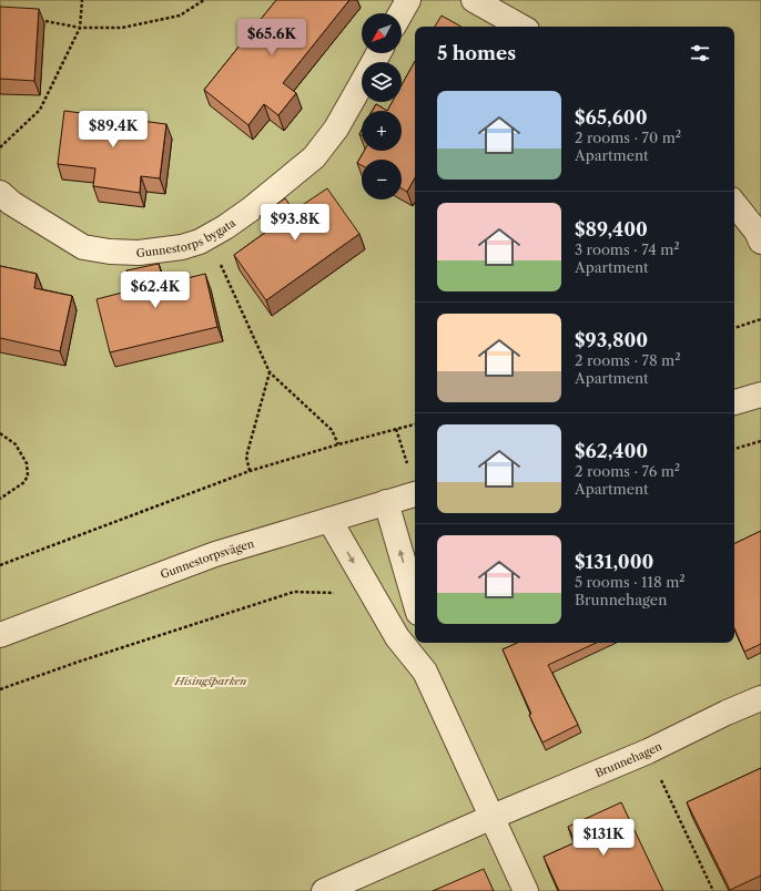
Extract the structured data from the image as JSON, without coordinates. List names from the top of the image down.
{
  "streets": {
    "street": ["Gunnestorps bygata", "Gunnestorpsvägen", "Brunnehagen"]
  },
  "parks": ["Hisingsparken"],
  "north": "bottom left",
  "page": {
    "map_buttons": ["+", "−"],
    "price": [
      "$65.6K",
      "$89.4K",
      "$93.8K",
      "$62.4K",
      "$131K"
    ],
    "heading": "5 homes",
    "list": [
      {
        "name": "$65,600",
        "note": "2 rooms · 70 m² · Apartment"
      },
      {
        "name": "$89,400",
        "note": "3 rooms · 74 m² · Apartment"
      },
      {
        "name": "$93,800",
        "note": "2 rooms · 78 m² · Apartment"
      },
      {
        "name": "$62,400",
        "note": "2 rooms · 76 m² · Apartment"
      },
      {
        "name": "$131,000",
        "note": "5 rooms · 118 m² · Brunnehagen"
      }
    ]
  }
}
